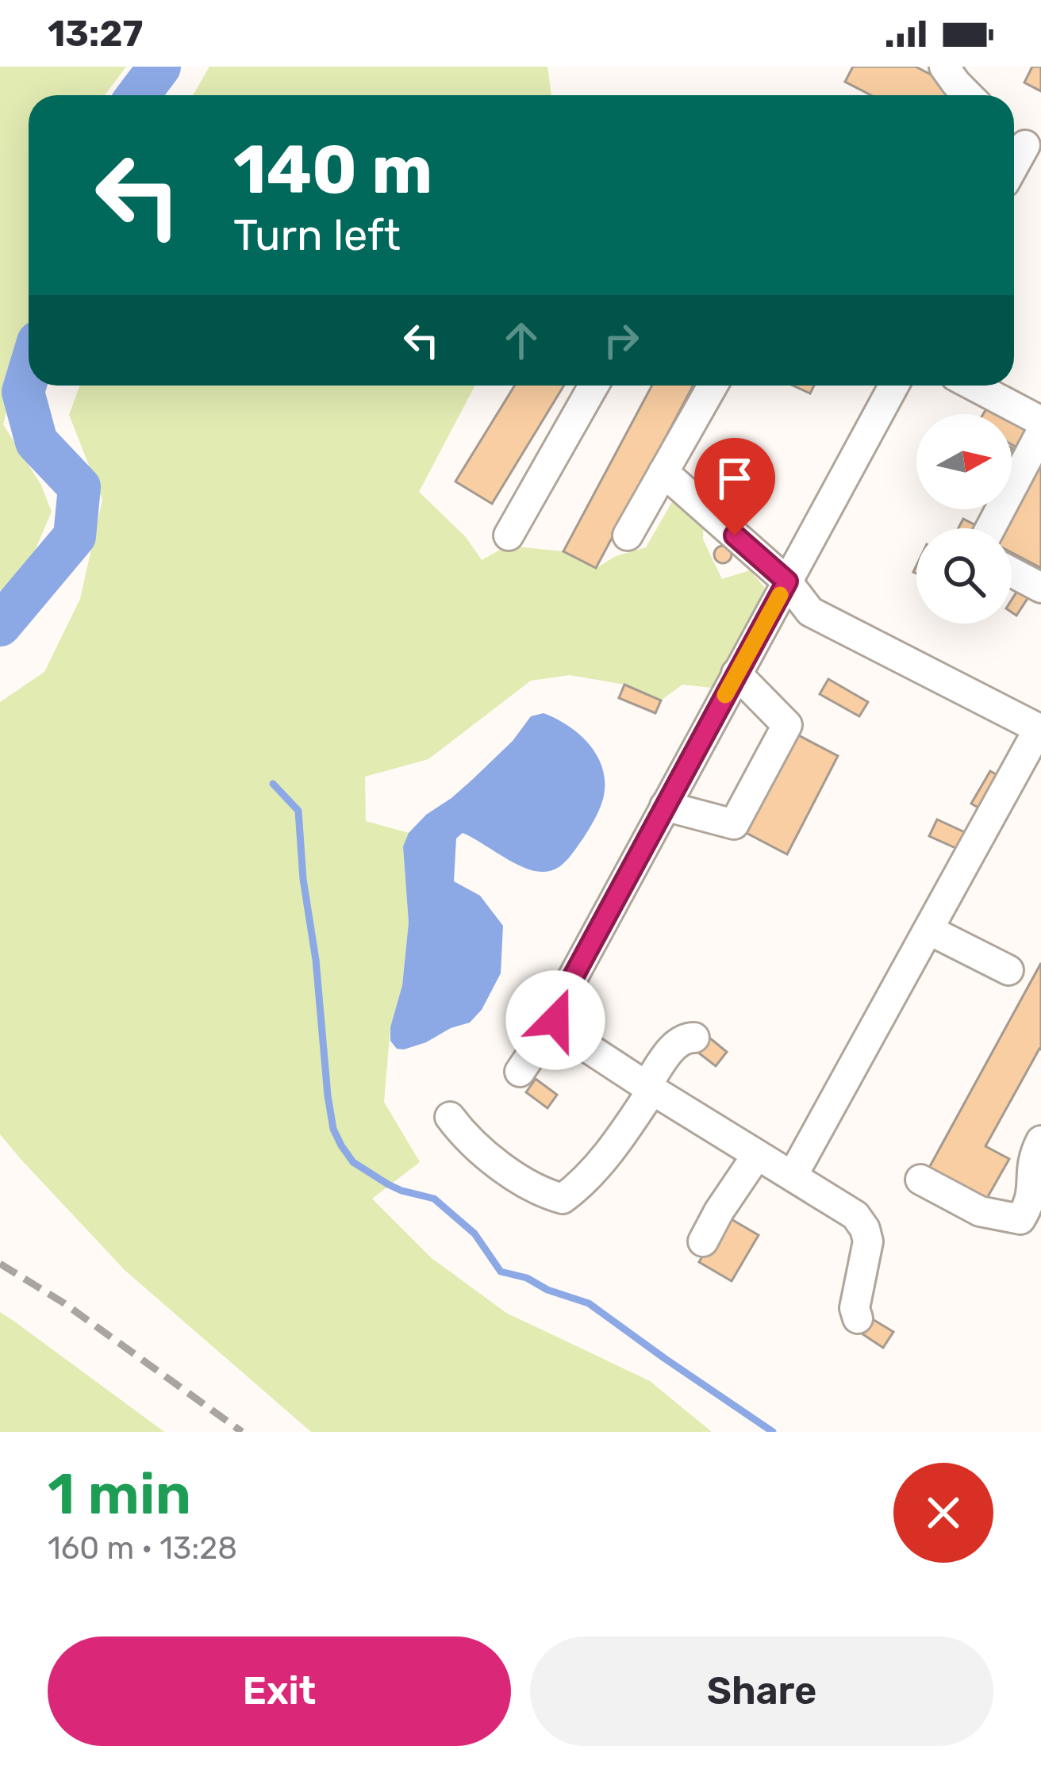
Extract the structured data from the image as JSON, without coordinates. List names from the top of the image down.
{
  "north": "right",
  "page": {
    "status": "13:27",
    "turn": ["140 m", "Turn left"],
    "heading": ["1 min", "160 m · 13:28"],
    "buttons": ["Exit", "Share"]
  }
}
